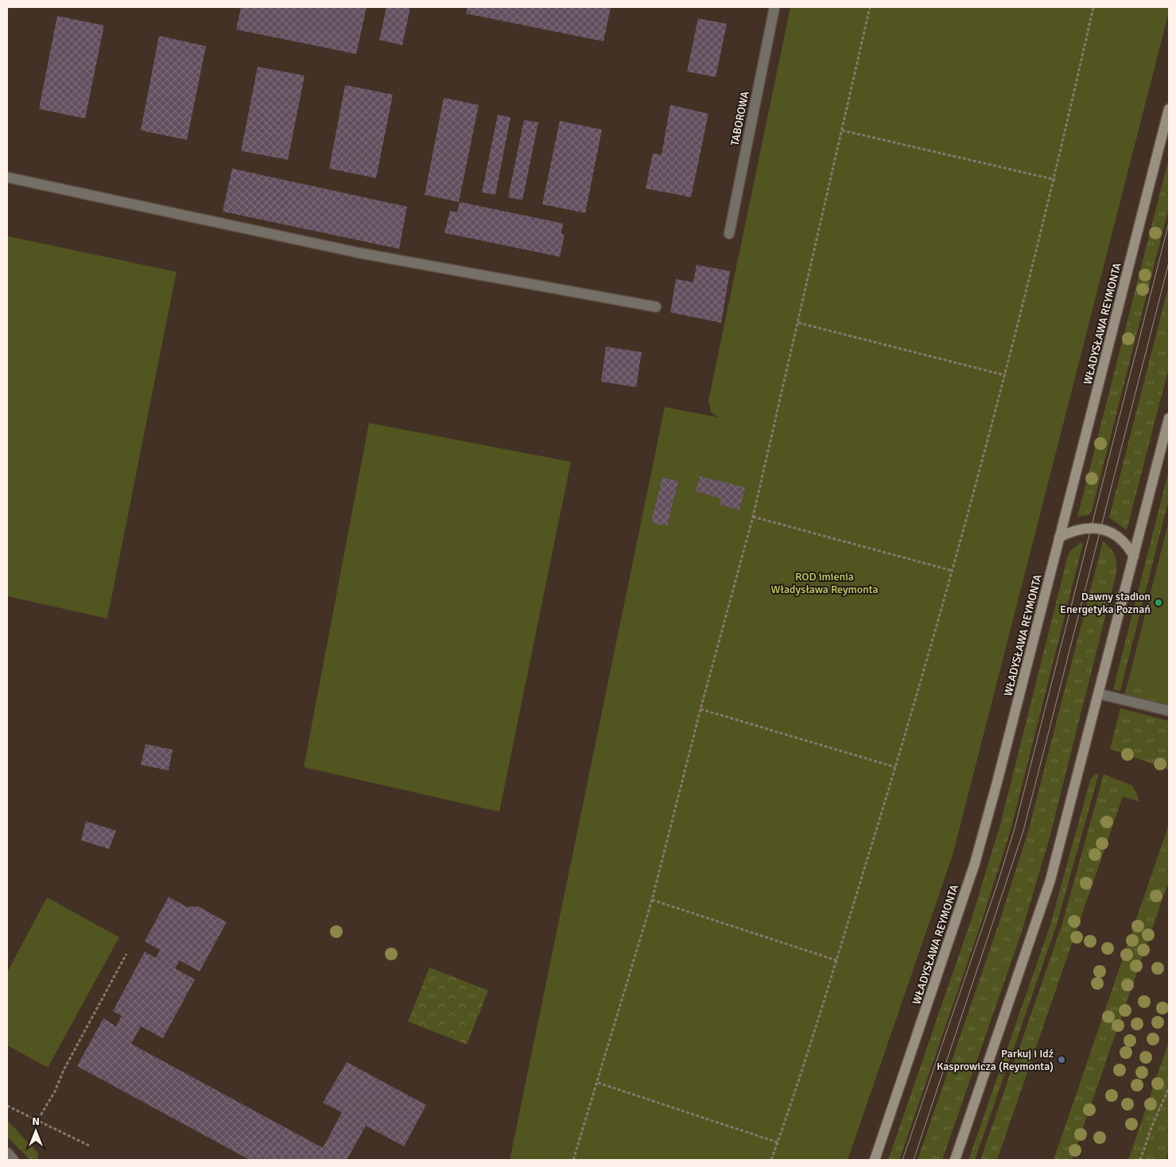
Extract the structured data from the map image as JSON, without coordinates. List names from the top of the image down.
{
  "streets": {
    "main road": ["WŁADYSŁAWA REYMONTA"],
    "street": ["TABOROWA"]
  },
  "parks": ["ROD imienia Władysława Reymonta"],
  "places": ["Dawny stadion Energetyka Poznań", "Parkuj i Idź Kasprowicza (Reymonta)"],
  "north": "top"
}
